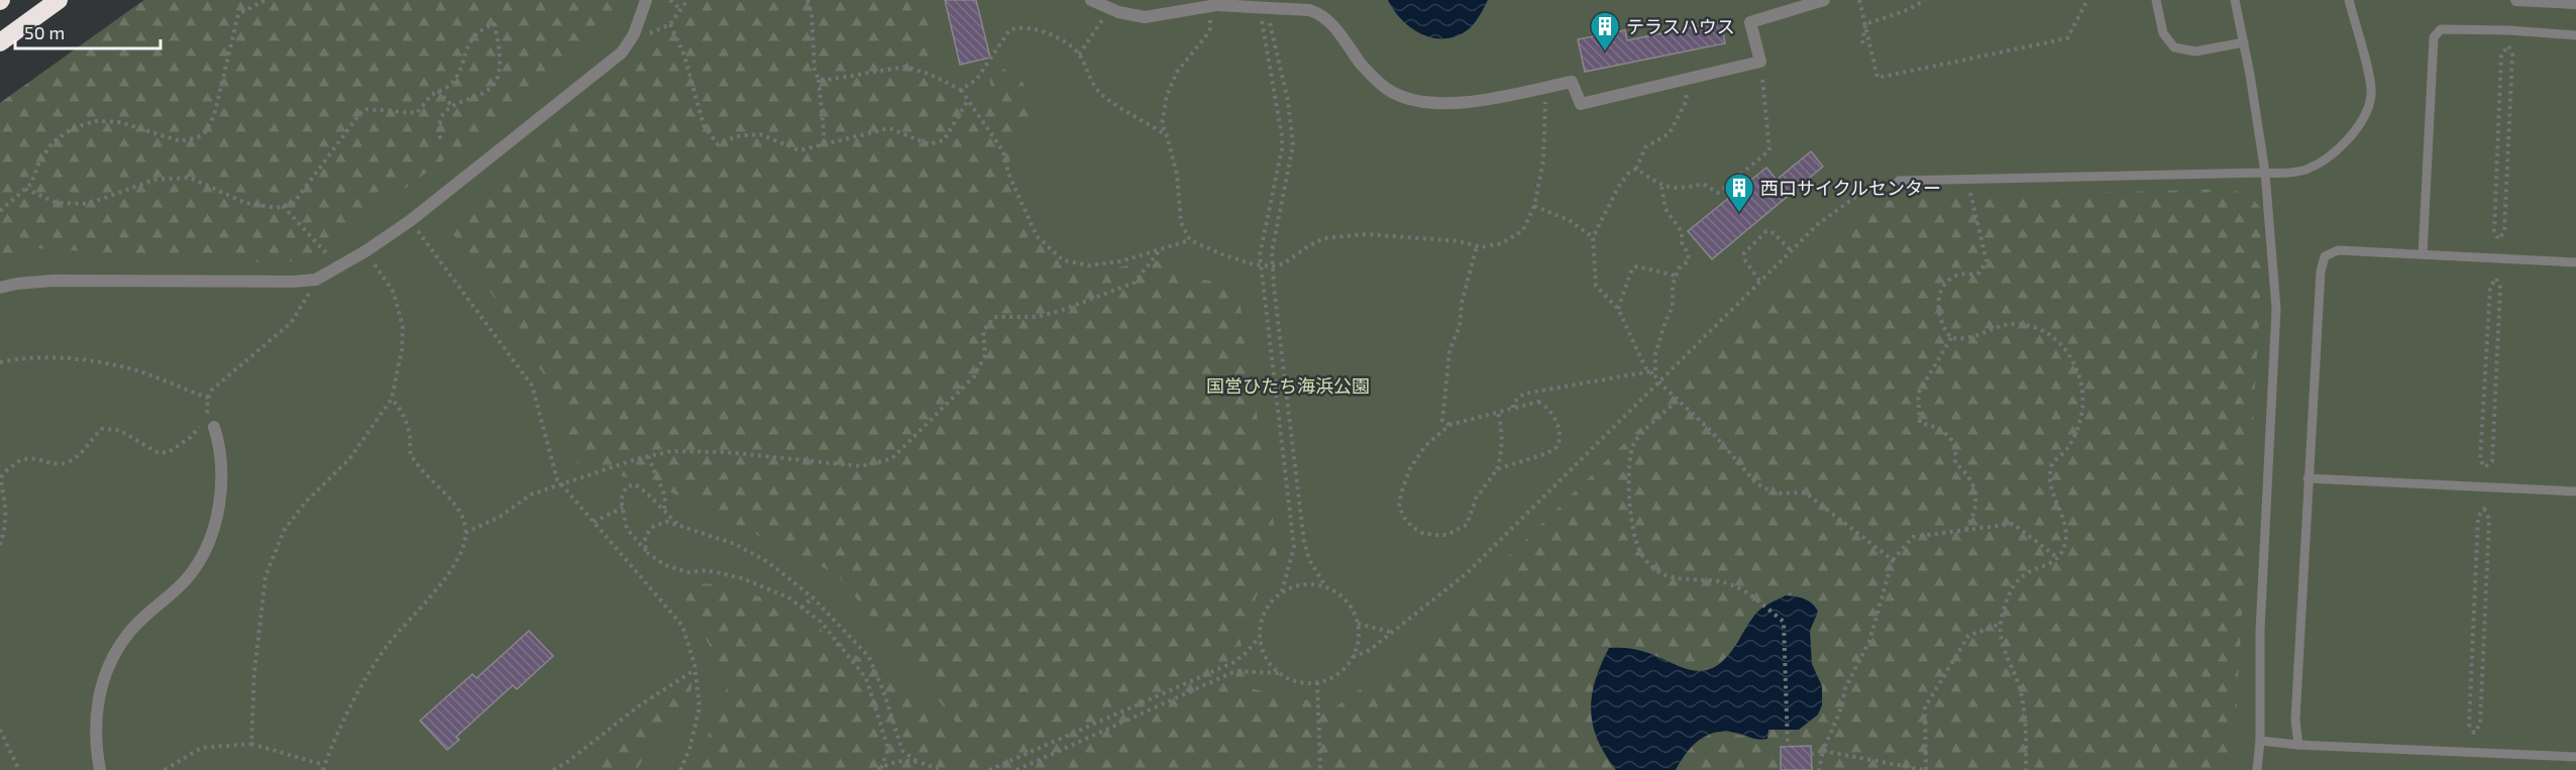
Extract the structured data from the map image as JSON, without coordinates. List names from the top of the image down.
{
  "parks": ["国営ひたち海浜公園"],
  "places": {
    "building": ["テラスハウス", "西口サイクルセンター"]
  },
  "scale_bar": "50 m"
}
